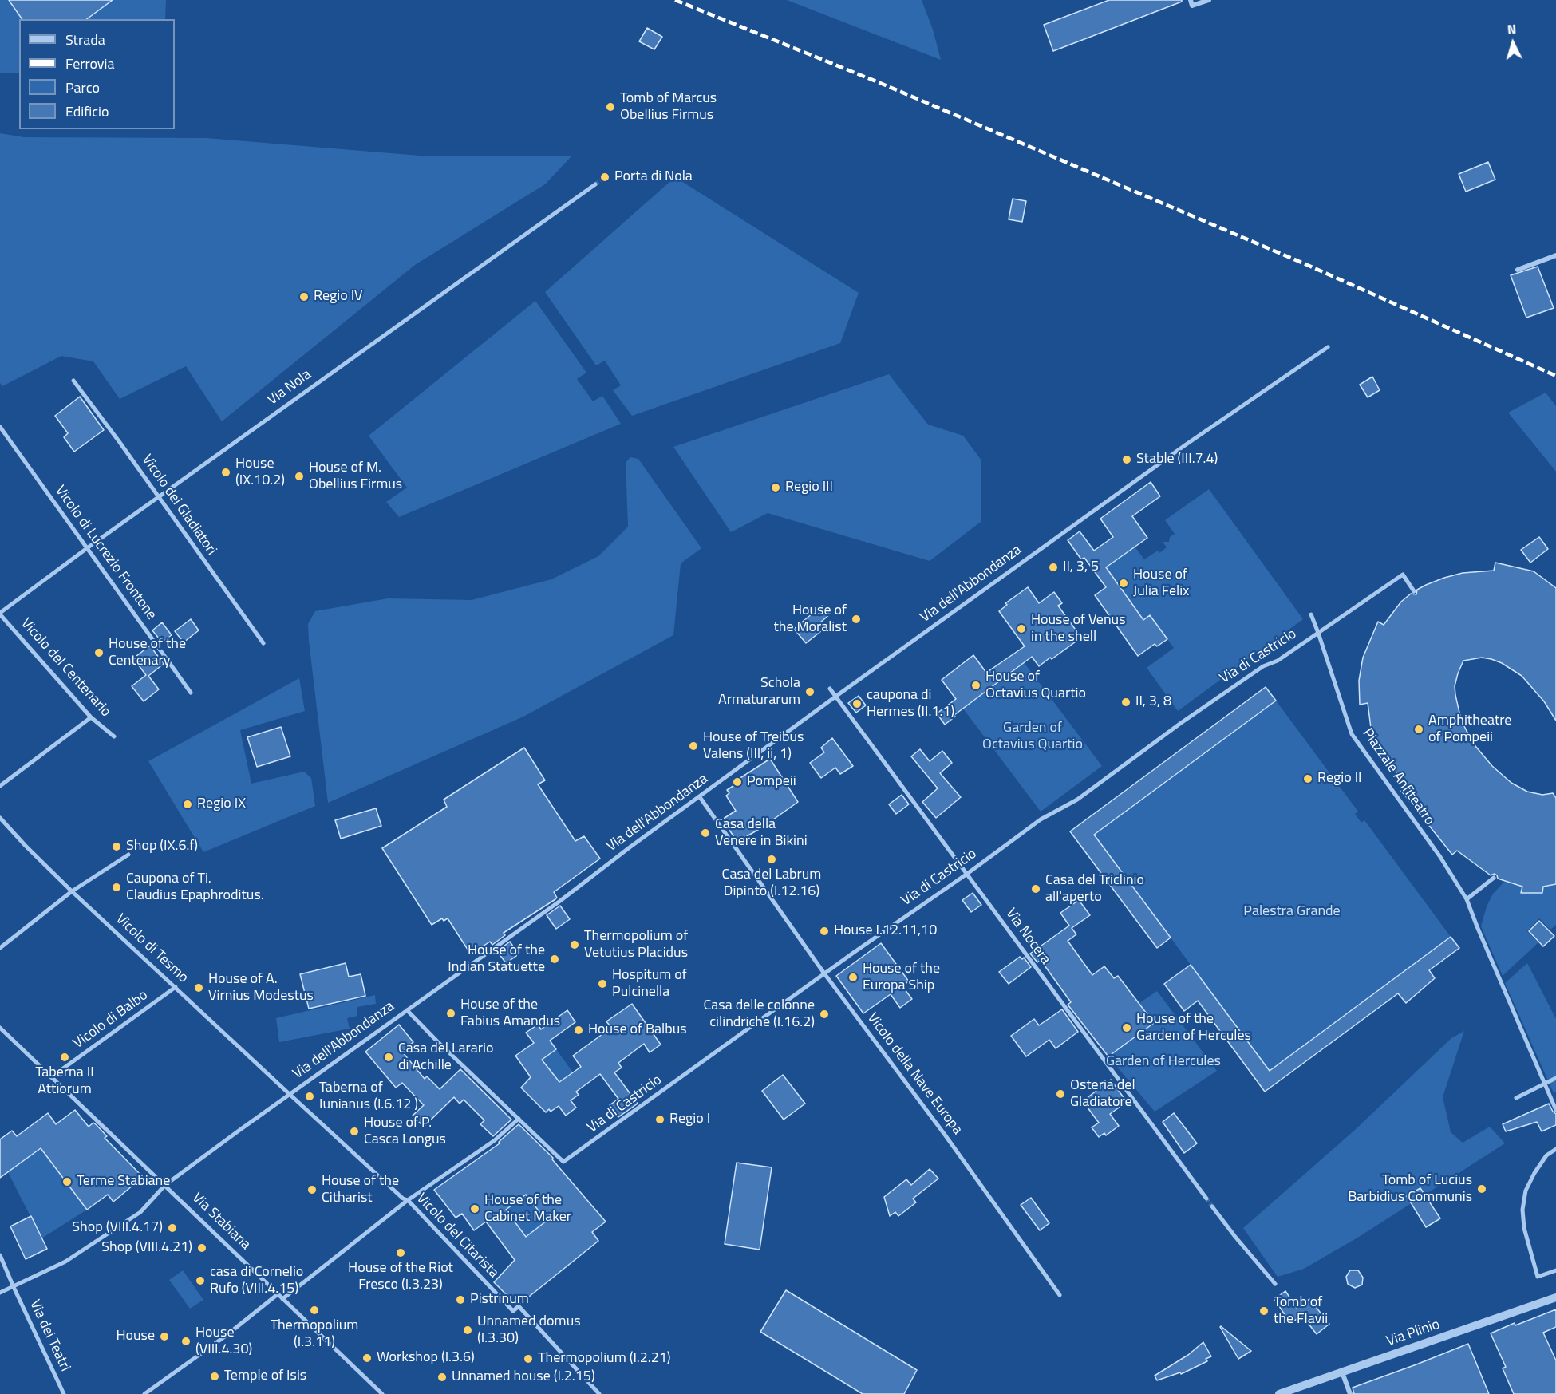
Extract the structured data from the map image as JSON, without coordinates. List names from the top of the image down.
{
  "streets": {
    "street": [
      "Via Nola",
      "Vicolo dei Gladiatori",
      "Vicolo di Lucrezio Frontone",
      "Via dell'Abbondanza",
      "Via di Castricio",
      "Vicolo del Centenario",
      "Piazzale Anfiteatro",
      "Via Nocera",
      "Vicolo di Tesmo",
      "Vicolo di Balbo",
      "Vicolo della Nave Europa",
      "Via Stabiana",
      "Vicolo del Citarista",
      "Via Plinio",
      "Via dei Teatri"
    ]
  },
  "crossings": [
    ["Via Nola", "Vicolo dei Gladiatori"],
    ["Via Nola", "Vicolo di Lucrezio Frontone"],
    ["Via Nola", "Vicolo del Centenario"],
    ["Via dell'Abbondanza", "Via Nocera"],
    ["Via dell'Abbondanza", "Vicolo di Tesmo"],
    ["Via dell'Abbondanza", "Vicolo della Nave Europa"],
    ["Via dell'Abbondanza", "Via Stabiana"],
    ["Via dell'Abbondanza", "Vicolo del Citarista"],
    ["Via dell'Abbondanza", "Via dei Teatri"],
    ["Via di Castricio", "Piazzale Anfiteatro"],
    ["Via di Castricio", "Via Nocera"],
    ["Via di Castricio", "Vicolo della Nave Europa"],
    ["Vicolo di Tesmo", "Vicolo di Balbo"],
    ["Vicolo di Tesmo", "Vicolo del Citarista"],
    ["Vicolo di Balbo", "Via Stabiana"]
  ],
  "parks": ["Garden of Octavius Quartio", "Palestra Grande", "Garden of Hercules"],
  "places": [
    "Tomb of Marcus Obellius Firmus",
    "Porta di Nola",
    "Regio IV",
    "Stable (III.7.4)",
    "House (IX.10.2)",
    "House of M. Obellius Firmus",
    "Regio III",
    "II, 3, 5",
    "House of Julia Felix",
    "House of the Moralist",
    "House of Venus in the shell",
    "House of the Centenary",
    "House of Octavius Quartio",
    "Schola Armaturarum",
    "II, 3, 8",
    "caupona di Hermes (II.1.1)",
    "Amphitheatre of Pompeii",
    "House of Treibus Valens (III, ii, 1)",
    "Regio II",
    "Pompeii",
    "Regio IX",
    "Casa della Venere in Bikini",
    "Shop (IX.6.f)",
    "Casa del Labrum Dipinto (I.12.16)",
    "Caupona of Ti. Claudius Epaphroditus.",
    "Casa del Triclinio all'aperto",
    "House I.12.11,10",
    "Thermopolium of Vetutius Placidus",
    "House of the Indian Statuette",
    "House of the Europa Ship",
    "Hospitum of Pulcinella",
    "House of A. Virnius Modestus",
    "House of the Fabius Amandus",
    "Casa delle colonne cilindriche (I.16.2)",
    "House of the Garden of Hercules",
    "House of Balbus",
    "Taberna II Attiorum",
    "Casa del Larario di Achille",
    "Osteria del Gladiatore",
    "Taberna of Iunianus (I.6.12 )",
    "Regio I",
    "House of P. Casca Longus",
    "Terme Stabiane",
    "Tomb of Lucius Barbidius Communis",
    "House of the Citharist",
    "House of the Cabinet Maker",
    "Shop (VIII.4.17)",
    "Shop (VIII.4.21)",
    "House of the Riot Fresco (I.3.23)",
    "casa di Cornelio Rufo (VIII.4.15)",
    "Pistrinum",
    "Thermopolium (I.3.11)",
    "Tomb of the Flavii",
    "Unnamed domus (I.3.30)",
    "House",
    "House (VIII.4.30)",
    "Workshop (I.3.6)",
    "Thermopolium (I.2.21)",
    "Temple of Isis",
    "Unnamed house (I.2.15)"
  ],
  "legend": [
    "Strada",
    "Ferrovia",
    "Parco",
    "Edificio"
  ],
  "north": "top"
}
